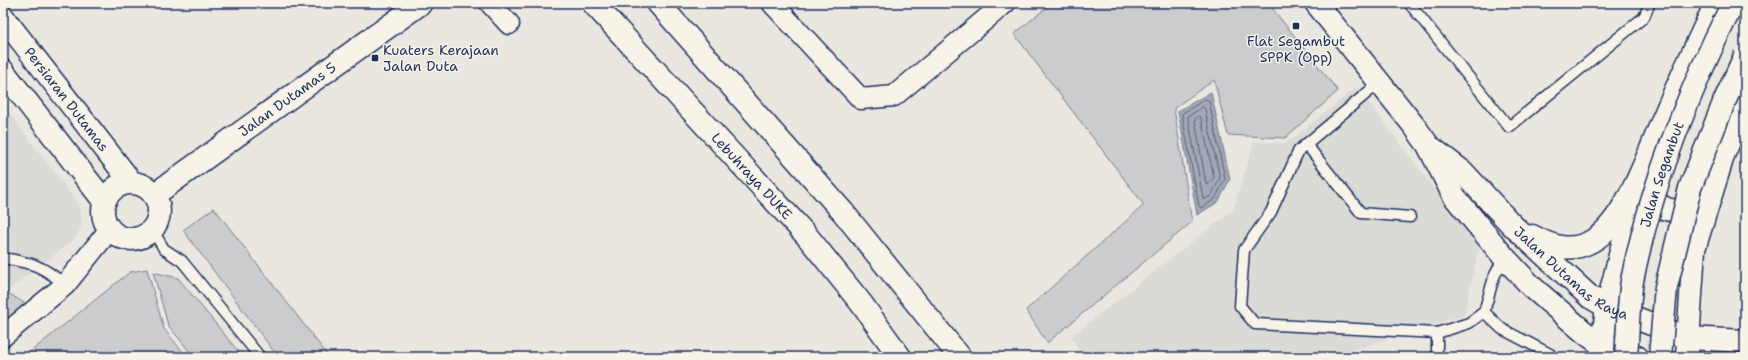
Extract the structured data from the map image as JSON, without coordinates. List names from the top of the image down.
{
  "streets": {
    "main road": [
      "Jalan Dutamas 5",
      "Persiaran Dutamas",
      "Jalan Segambut",
      "Lebuhraya DUKE",
      "Jalan Dutamas Raya"
    ]
  },
  "crossings": [
    ["Jalan Dutamas 5", "Persiaran Dutamas"]
  ],
  "places": {
    "transit": ["Flat Segambut SPPK (Opp)", "Kuaters Kerajaan Jalan Duta"]
  }
}
